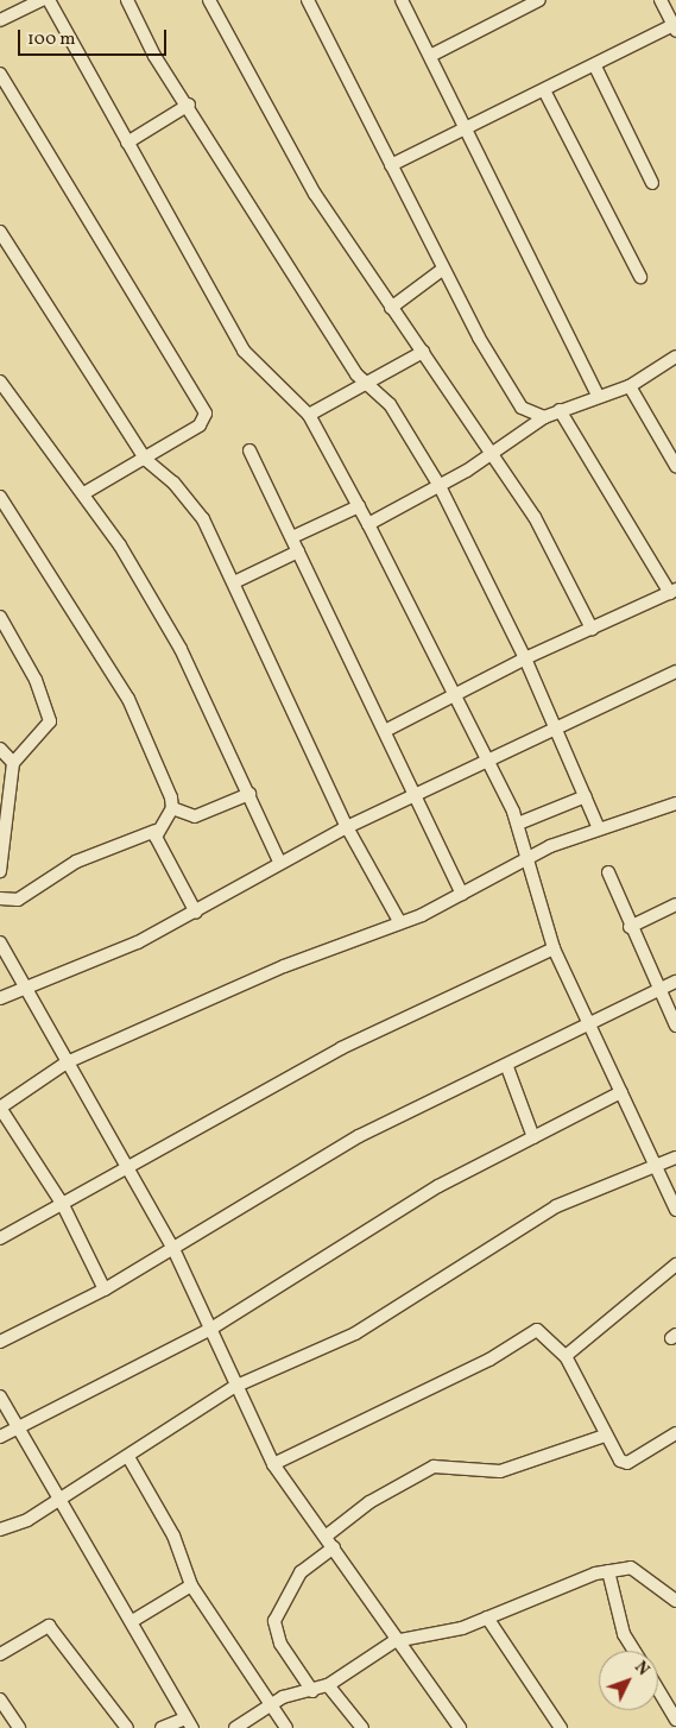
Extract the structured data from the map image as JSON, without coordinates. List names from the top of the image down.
{
  "scale_bar": "100 m",
  "north": "top right"
}
